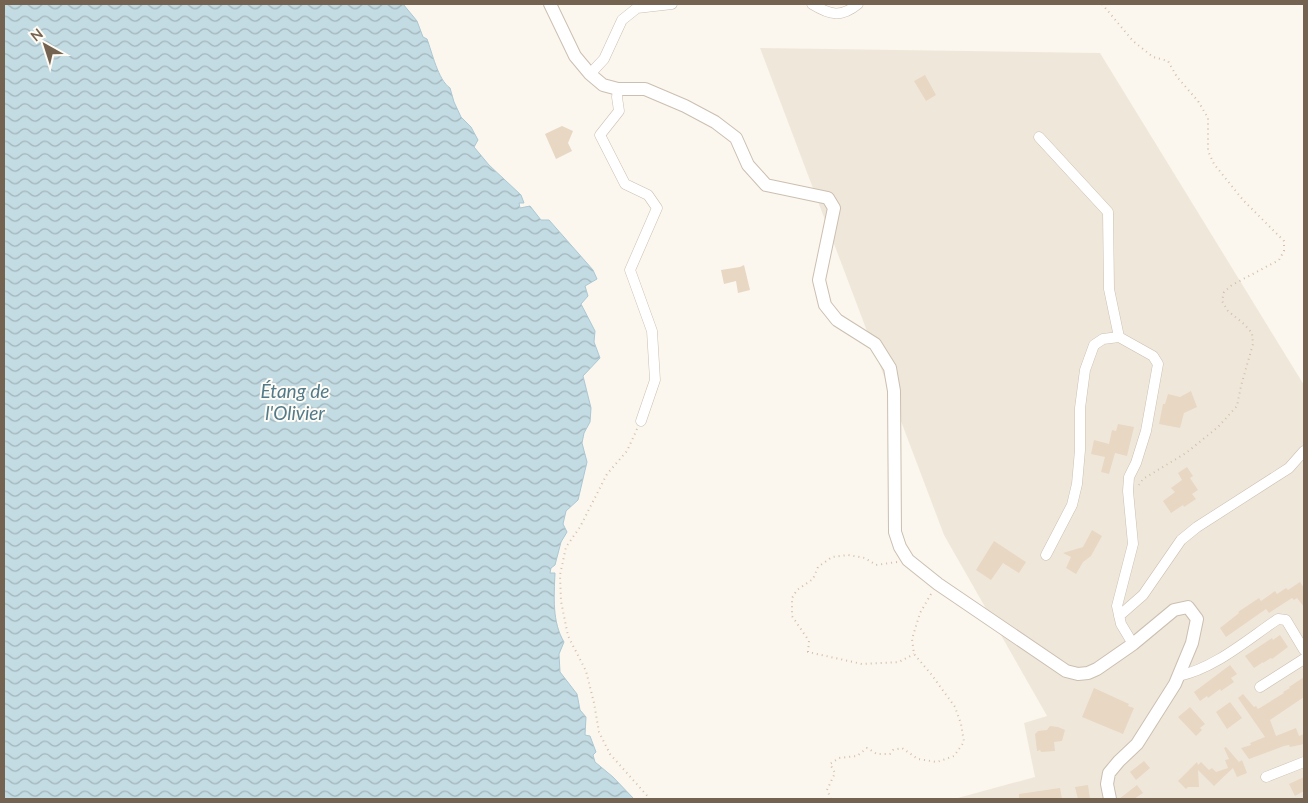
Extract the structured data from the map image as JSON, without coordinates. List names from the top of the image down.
{
  "water": ["Étang de l'Olivier"],
  "north": "top left"
}
